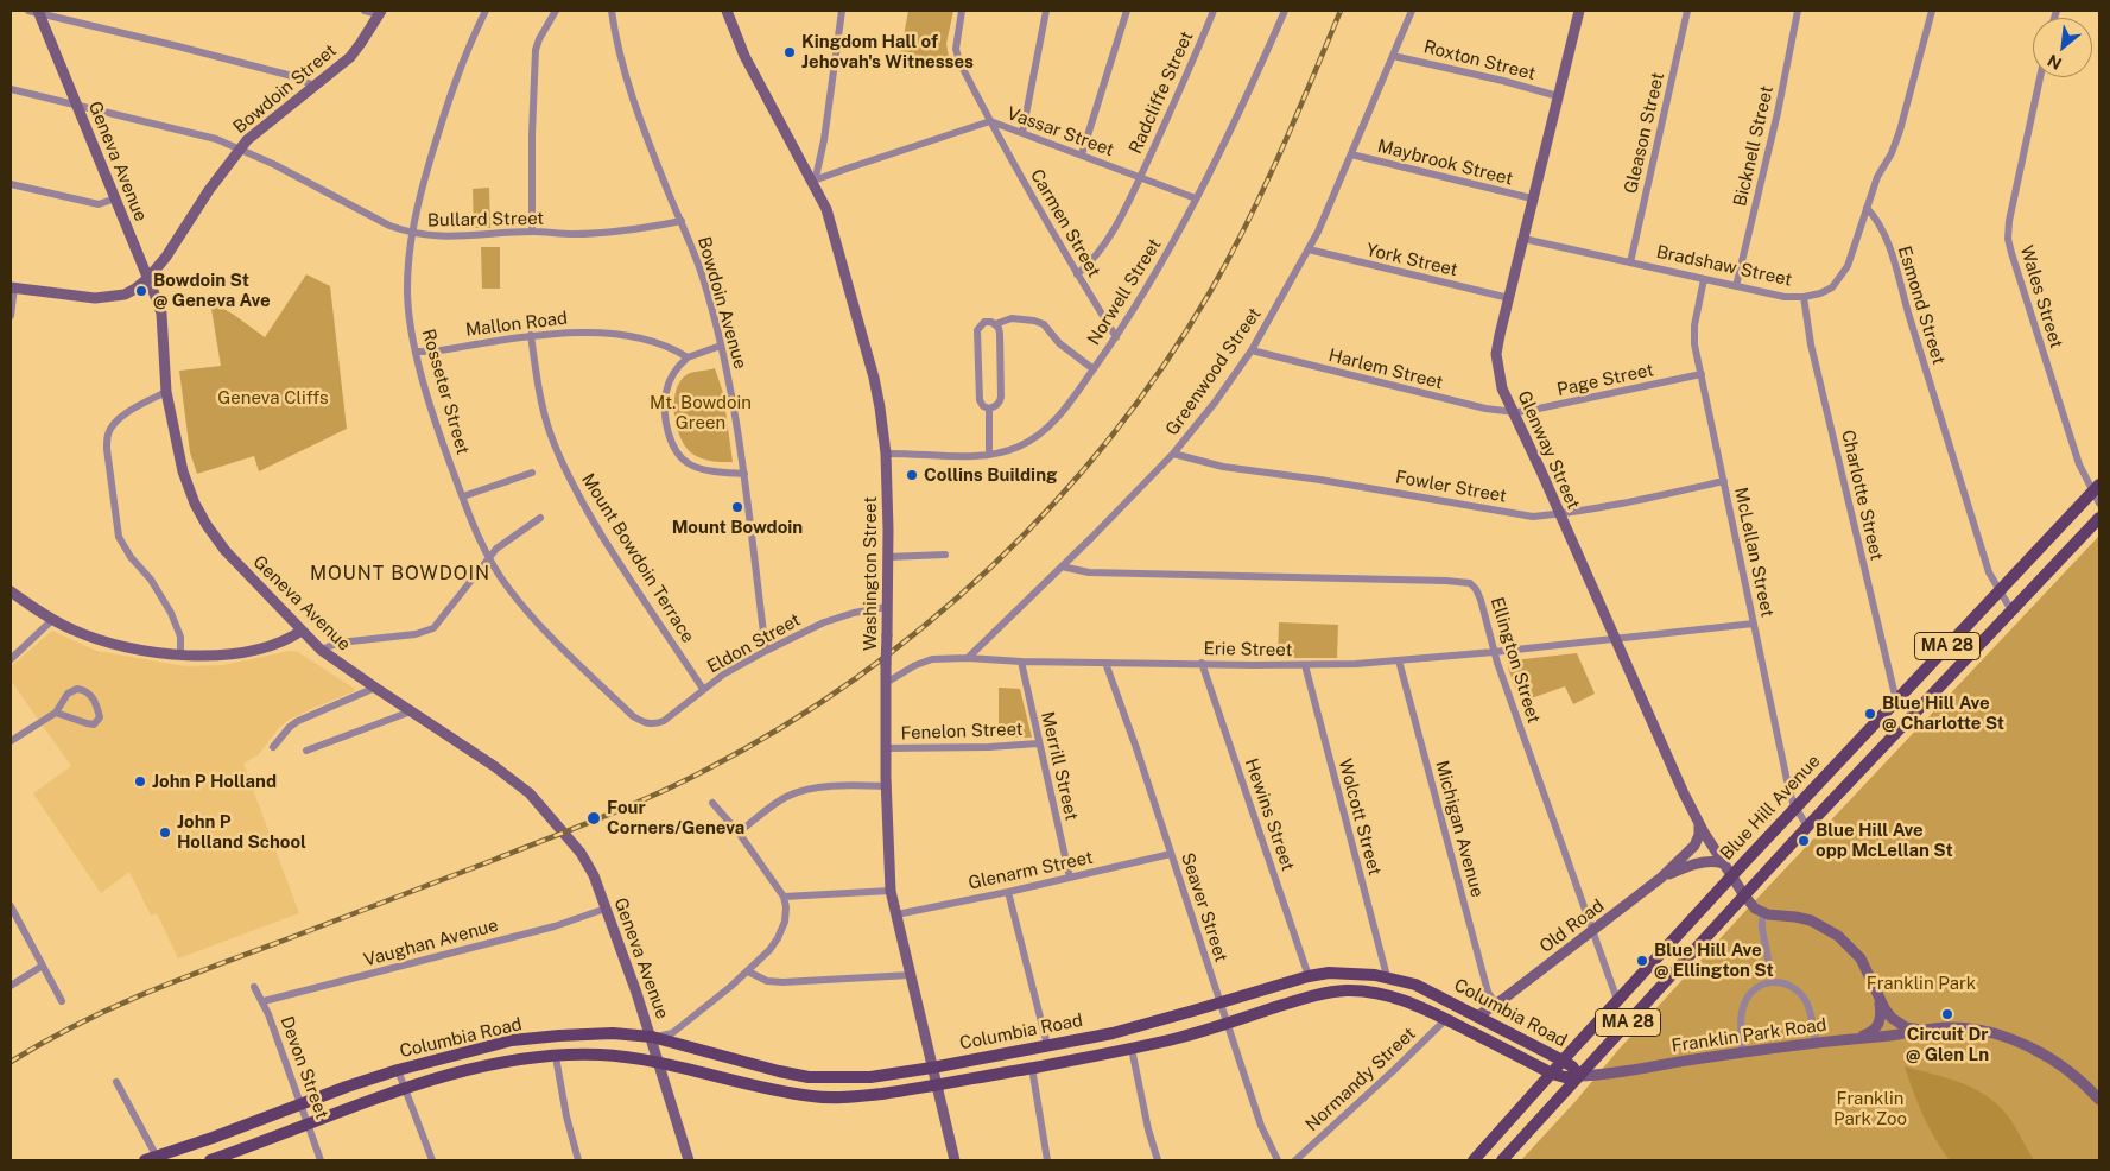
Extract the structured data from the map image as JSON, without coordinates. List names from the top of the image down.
{
  "streets": {
    "main road": [
      "Bowdoin Street",
      "Geneva Avenue",
      "Glenway Street",
      "Washington Street",
      "MA 28",
      "Blue Hill Avenue",
      "Old Road",
      "Columbia Road",
      "Franklin Park Road"
    ],
    "street": [
      "Roxton Street",
      "Radcliffe Street",
      "Vassar Street",
      "Gleason Street",
      "Bicknell Street",
      "Maybrook Street",
      "Bullard Street",
      "Carmen Street",
      "York Street",
      "Bradshaw Street",
      "Norwell Street",
      "Wales Street",
      "Bowdoin Avenue",
      "Esmond Street",
      "Mallon Road",
      "Harlem Street",
      "Greenwood Street",
      "Page Street",
      "Rosseter Street",
      "Fowler Street",
      "Charlotte Street",
      "McLellan Street",
      "Mount Bowdoin Terrace",
      "Eldon Street",
      "Erie Street",
      "Ellington Street",
      "Fenelon Street",
      "Merrill Street",
      "Hewins Street",
      "Wolcott Street",
      "Michigan Avenue",
      "Glenarm Street",
      "Seaver Street",
      "Vaughan Avenue",
      "Devon Street",
      "Normandy Street"
    ]
  },
  "crossings": [
    ["Roxton Street", "Greenwood Street"],
    ["Roxton Street", "Glenway Street"],
    ["Bowdoin Street", "Geneva Avenue"],
    ["Bowdoin Street", "Bullard Street"],
    ["Radcliffe Street", "Vassar Street"],
    ["Radcliffe Street", "Carmen Street"],
    ["Vassar Street", "Carmen Street"],
    ["Vassar Street", "Norwell Street"],
    ["Vassar Street", "Washington Street"],
    ["Gleason Street", "Bradshaw Street"],
    ["Bicknell Street", "Bradshaw Street"],
    ["Geneva Avenue", "Bullard Street"],
    ["Geneva Avenue", "Vaughan Avenue"],
    ["Geneva Avenue", "Columbia Road"],
    ["Maybrook Street", "Greenwood Street"],
    ["Maybrook Street", "Glenway Street"],
    ["Bullard Street", "Bowdoin Avenue"],
    ["Bullard Street", "Rosseter Street"],
    ["Carmen Street", "Norwell Street"],
    ["York Street", "Greenwood Street"],
    ["York Street", "Glenway Street"],
    ["Bradshaw Street", "Esmond Street"],
    ["Bradshaw Street", "Glenway Street"],
    ["Bradshaw Street", "Charlotte Street"],
    ["Bradshaw Street", "McLellan Street"],
    ["Norwell Street", "Washington Street"],
    ["Wales Street", "Blue Hill Avenue"],
    ["Bowdoin Avenue", "Eldon Street"],
    ["Esmond Street", "MA 28"],
    ["Esmond Street", "Blue Hill Avenue"],
    ["Mallon Road", "Rosseter Street"],
    ["Mallon Road", "Mount Bowdoin Terrace"],
    ["Harlem Street", "Greenwood Street"],
    ["Harlem Street", "Page Street"],
    ["Harlem Street", "Glenway Street"],
    ["Greenwood Street", "Fowler Street"],
    ["Greenwood Street", "Erie Street"],
    ["Greenwood Street", "Ellington Street"],
    ["Page Street", "Glenway Street"],
    ["Page Street", "McLellan Street"],
    ["Rosseter Street", "Eldon Street"],
    ["Glenway Street", "Fowler Street"],
    ["Glenway Street", "MA 28"],
    ["Glenway Street", "Erie Street"],
    ["Glenway Street", "Blue Hill Avenue"],
    ["Glenway Street", "Old Road"],
    ["Fowler Street", "McLellan Street"],
    ["Charlotte Street", "Blue Hill Avenue"],
    ["McLellan Street", "MA 28"],
    ["McLellan Street", "Erie Street"],
    ["McLellan Street", "Blue Hill Avenue"],
    ["Mount Bowdoin Terrace", "Eldon Street"],
    ["Washington Street", "Eldon Street"],
    ["Washington Street", "Erie Street"],
    ["Washington Street", "Fenelon Street"],
    ["Washington Street", "Glenarm Street"],
    ["Washington Street", "Columbia Road"],
    ["MA 28", "Columbia Road"],
    ["MA 28", "Franklin Park Road"],
    ["Erie Street", "Ellington Street"],
    ["Erie Street", "Merrill Street"],
    ["Erie Street", "Hewins Street"],
    ["Erie Street", "Wolcott Street"],
    ["Erie Street", "Michigan Avenue"],
    ["Erie Street", "Seaver Street"],
    ["Ellington Street", "Blue Hill Avenue"],
    ["Ellington Street", "Old Road"],
    ["Fenelon Street", "Merrill Street"],
    ["Merrill Street", "Glenarm Street"],
    ["Blue Hill Avenue", "Columbia Road"],
    ["Hewins Street", "Columbia Road"],
    ["Wolcott Street", "Columbia Road"],
    ["Michigan Avenue", "Old Road"],
    ["Glenarm Street", "Seaver Street"],
    ["Seaver Street", "Columbia Road"],
    ["Old Road", "Columbia Road"],
    ["Vaughan Avenue", "Devon Street"],
    ["Columbia Road", "Franklin Park Road"],
    ["Columbia Road", "Devon Street"],
    ["Columbia Road", "Normandy Street"]
  ],
  "districts": ["MOUNT BOWDOIN"],
  "parks": [
    "Geneva Cliffs",
    "Mt. Bowdoin Green",
    "Franklin Park",
    "Franklin Park Zoo"
  ],
  "places": [
    "Kingdom Hall of Jehovah's Witnesses",
    "Bowdoin St @ Geneva Ave",
    "Collins Building",
    "Mount Bowdoin",
    "Blue Hill Ave @ Charlotte St",
    "John P Holland",
    "Four Corners/Geneva",
    "John P Holland School",
    "Blue Hill Ave opp McLellan St",
    "Blue Hill Ave @ Ellington St",
    "Circuit Dr @ Glen Ln"
  ],
  "north": "bottom left"
}
